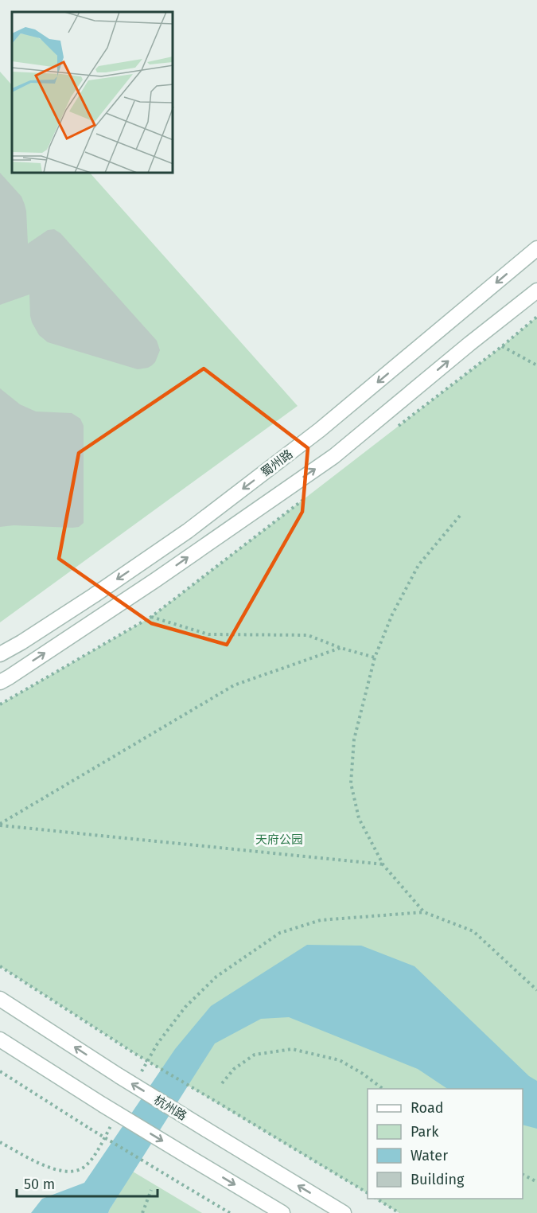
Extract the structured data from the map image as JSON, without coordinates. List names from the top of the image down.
{
  "streets": {
    "main road": ["蜀州路", "杭州路"]
  },
  "parks": ["天府公园"],
  "legend": [
    "Road",
    "Park",
    "Water",
    "Building"
  ],
  "scale_bar": "50 m"
}
